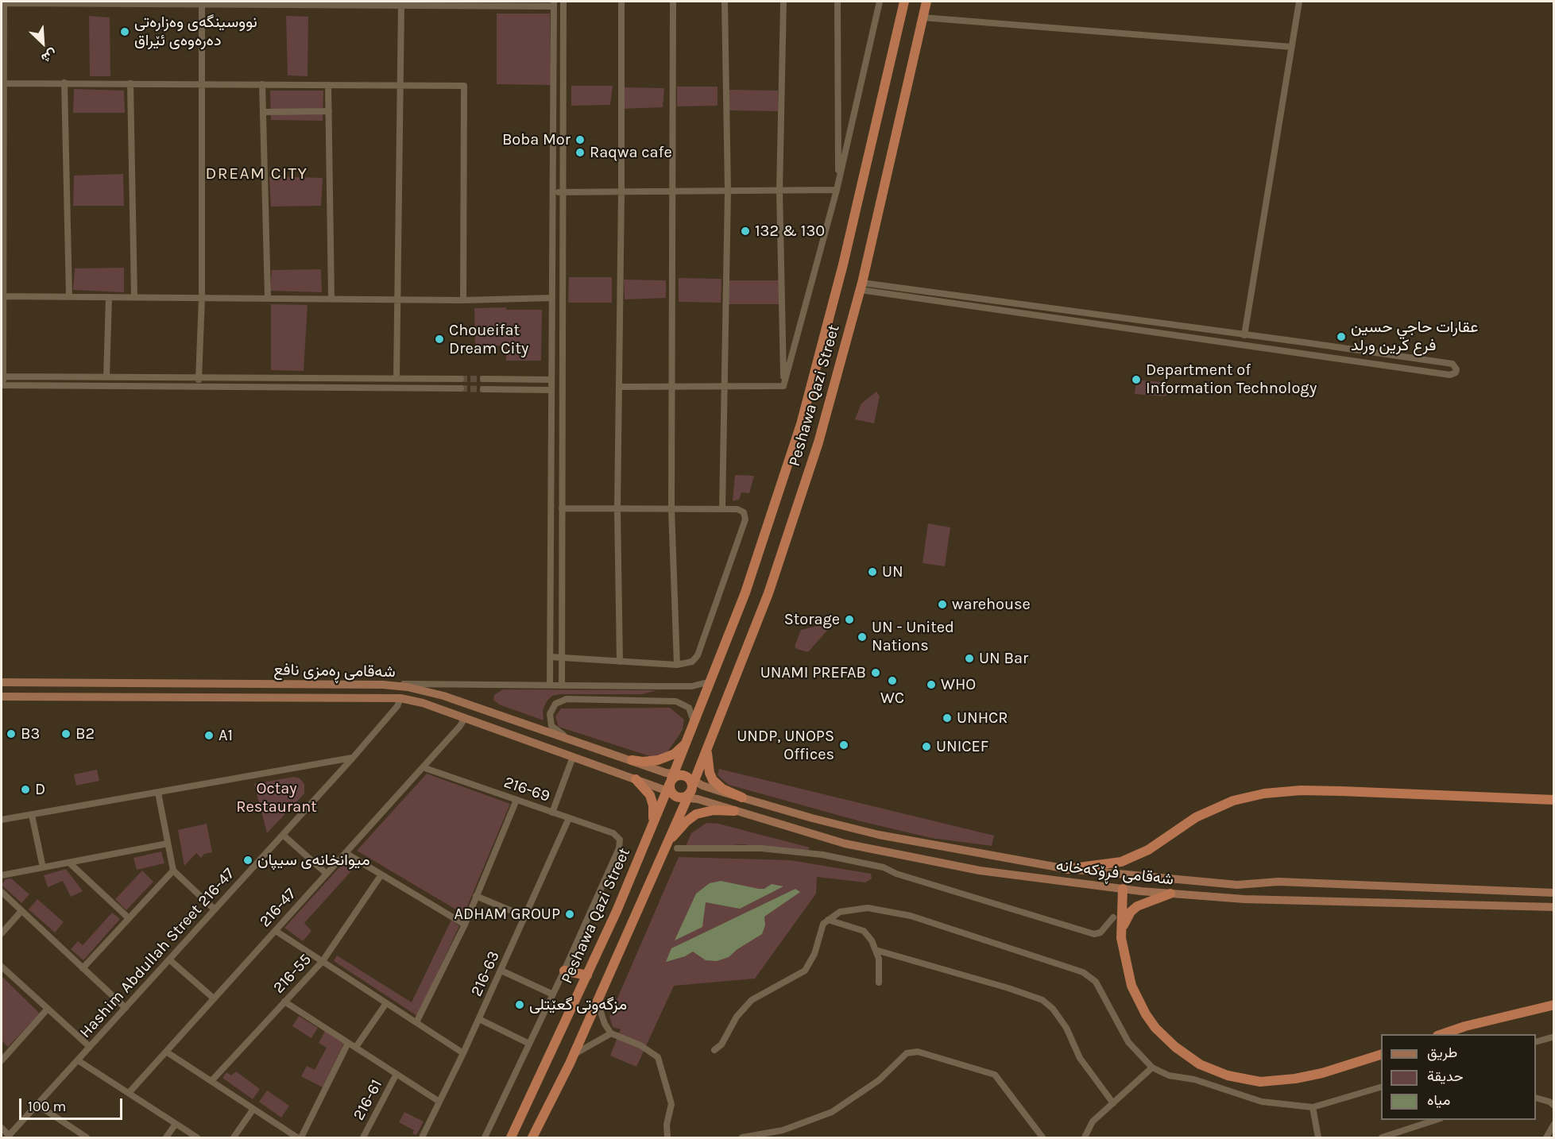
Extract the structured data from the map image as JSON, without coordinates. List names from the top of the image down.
{
  "streets": {
    "highway": ["Peshawa Qazi Street"],
    "main road": ["شەقامی ڕەمزی نافع", "شەقامی فڕۆکەخانە"],
    "street": [
      "216-69",
      "216-47",
      "Hashim Abdullah Street 216-47",
      "216-55",
      "216-63",
      "216-61"
    ]
  },
  "crossings": [
    ["Peshawa Qazi Street", "شەقامی ڕەمزی نافع"],
    ["Peshawa Qazi Street", "شەقامی فڕۆکەخانە"],
    ["شەقامی ڕەمزی نافع", "شەقامی فڕۆکەخانە"],
    ["شەقامی ڕەمزی نافع", "216-47"],
    ["شەقامی ڕەمزی نافع", "Hashim Abdullah Street 216-47"],
    ["216-69", "216-47"],
    ["216-69", "216-63"]
  ],
  "districts": ["DREAM CITY"],
  "parks": ["Octay Restaurant"],
  "places": [
    "نووسینگەی وەزارەتی دەرەوەی ئێراق",
    "Boba Mor",
    "Raqwa cafe",
    "132 & 130",
    "عقارات حاجي حسين فرع كرين ورلد",
    "Choueifat Dream City",
    "Department of Information Technology",
    "UN",
    "warehouse",
    "Storage",
    "UN - United Nations",
    "UN Bar",
    "UNAMI PREFAB",
    "WC",
    "WHO",
    "UNHCR",
    "B3",
    "B2",
    "A1",
    "UNDP, UNOPS Offices",
    "UNICEF",
    "D",
    "میوانخانەی سیپان",
    "ADHAM GROUP",
    "مزگەوتی گعێتلی"
  ],
  "legend": ["طريق", "حديقة", "مياه"],
  "scale_bar": "100 m",
  "north": "bottom right"
}
